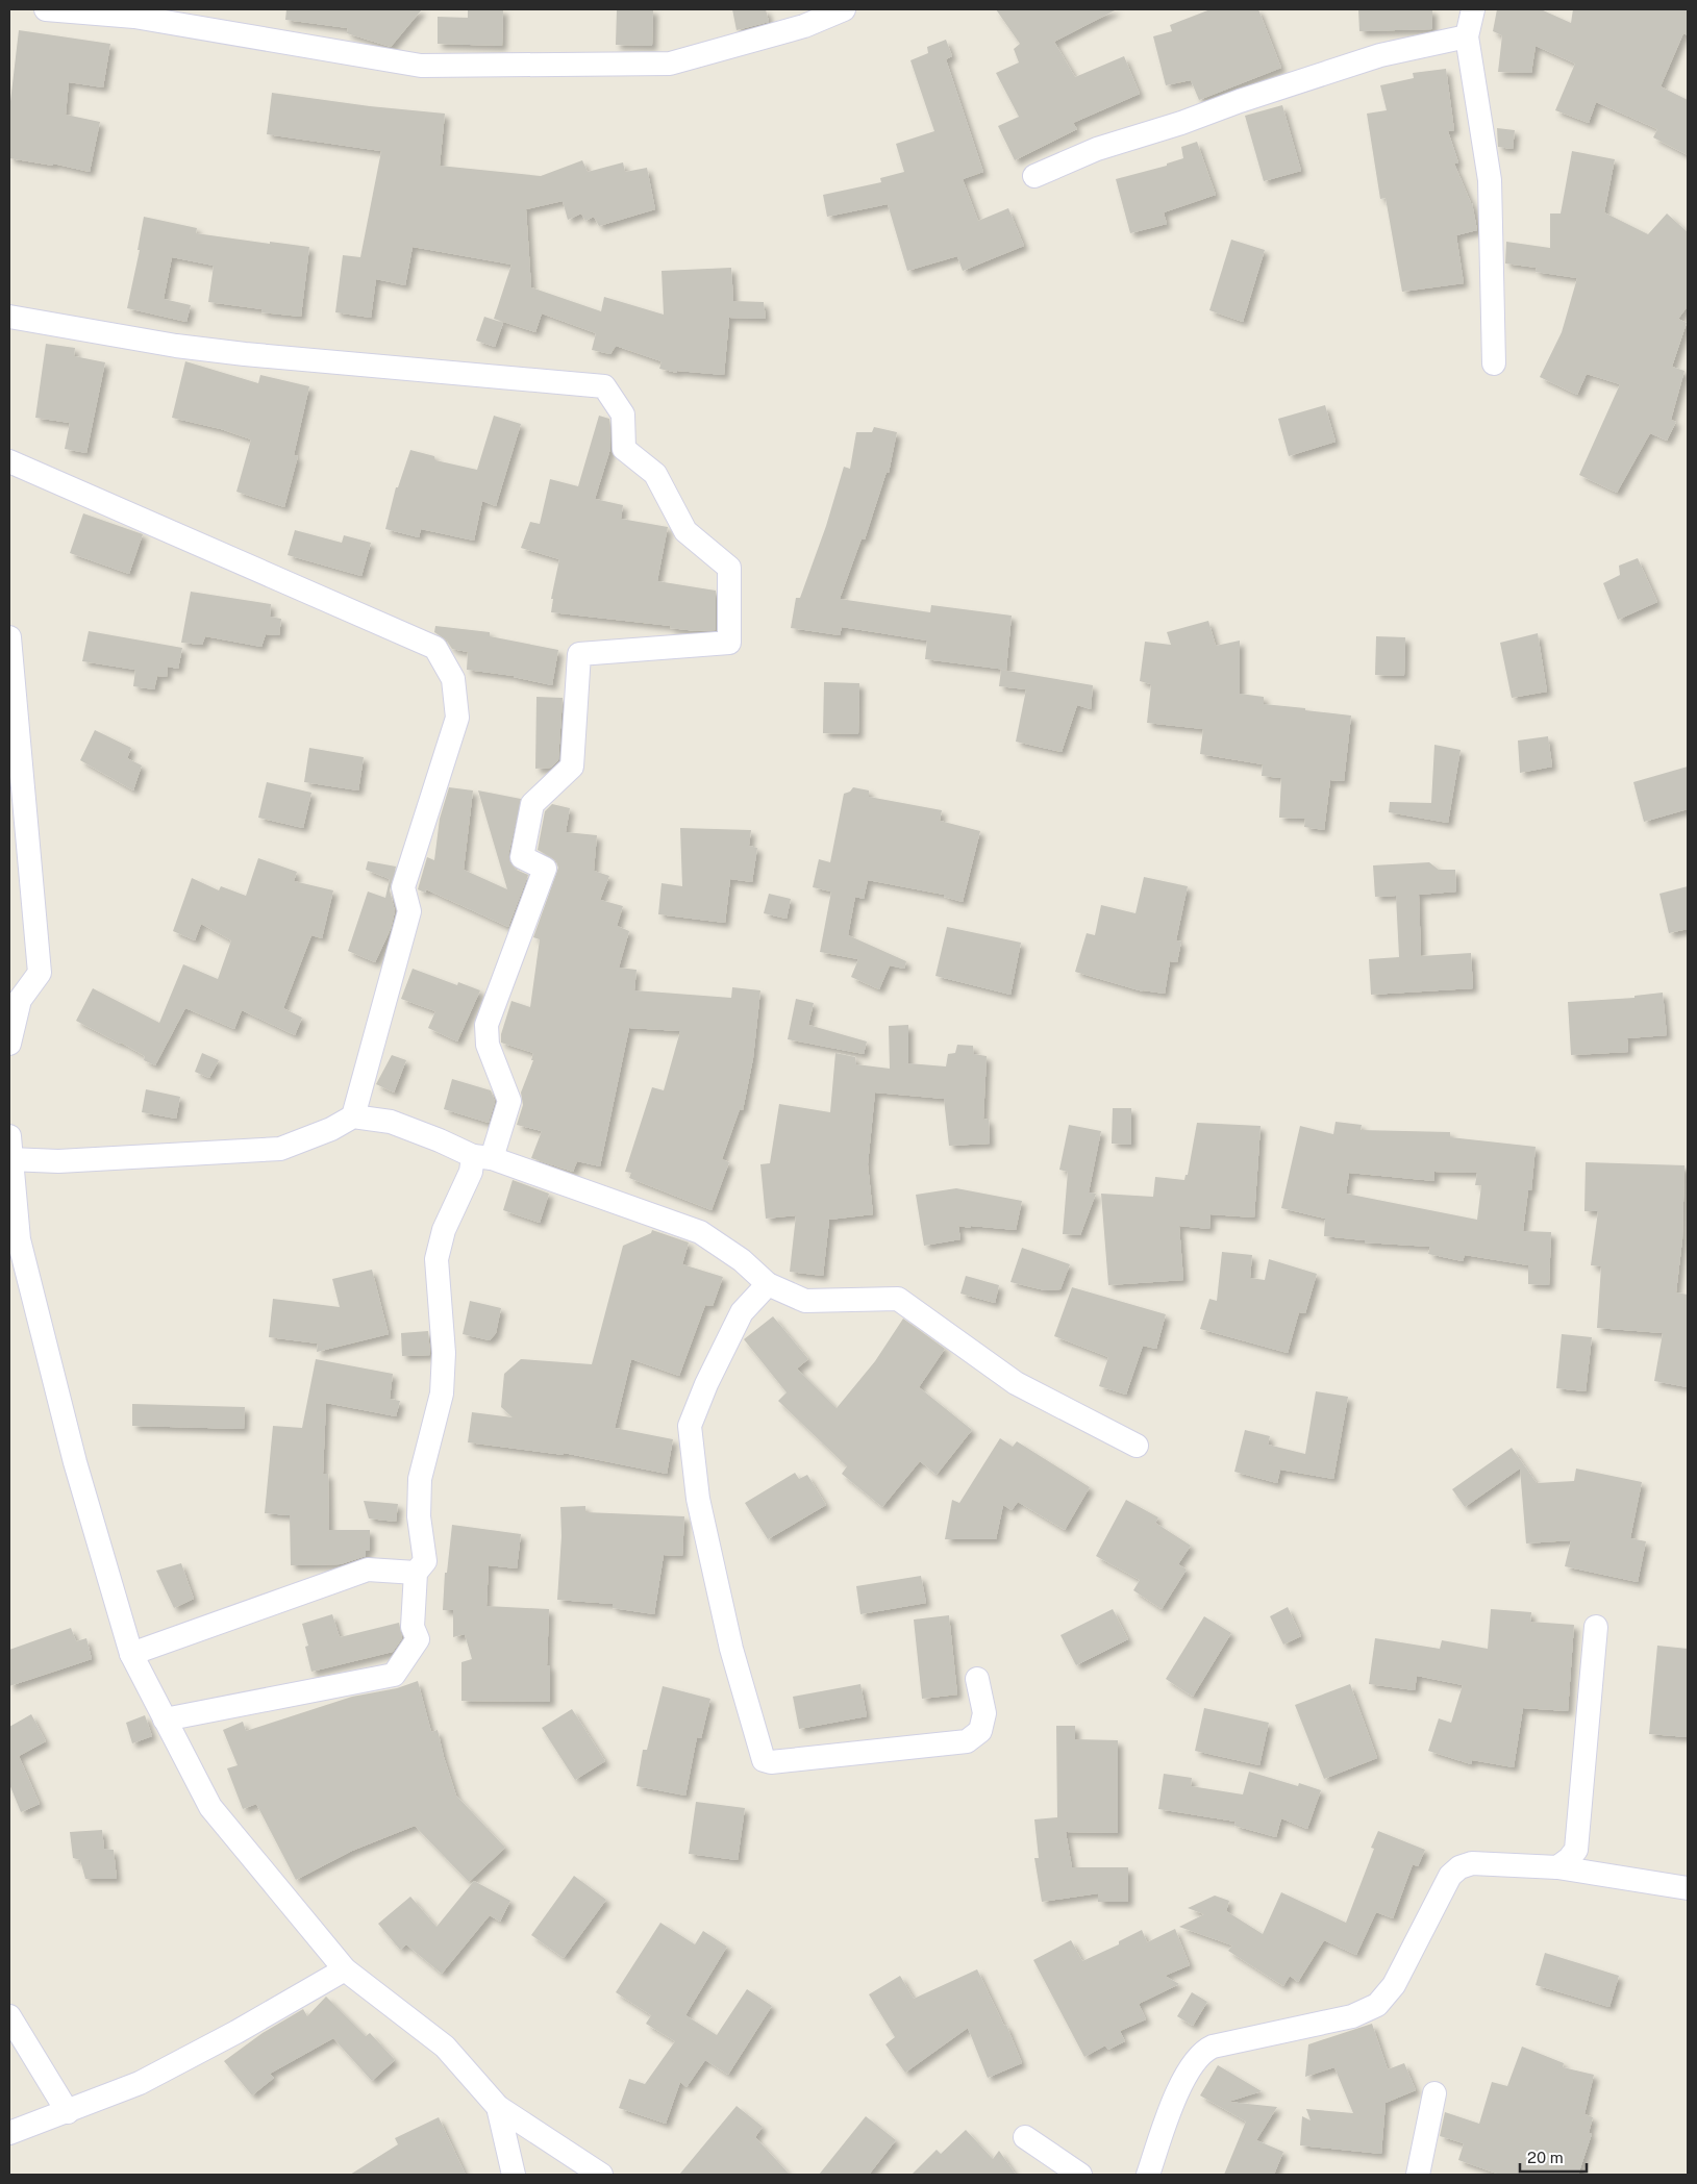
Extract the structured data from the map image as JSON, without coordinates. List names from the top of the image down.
{
  "scale_bar": "20 m"
}
